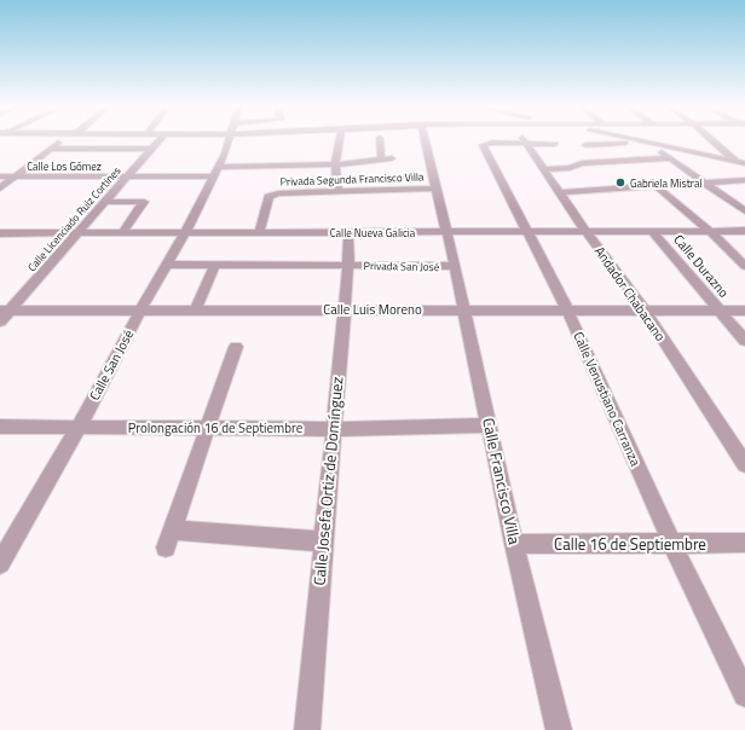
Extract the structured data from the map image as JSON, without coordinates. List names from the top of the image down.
{
  "streets": {
    "street": [
      "Calle Los Gómez",
      "Privada Segunda Francisco Villa",
      "Calle Licenciado Ruiz Cortines",
      "Calle Nueva Galicia",
      "Privada San José",
      "Calle Durazno",
      "Andador Chabacano",
      "Calle Luis Moreno",
      "Calle San José",
      "Calle Venustiano Carranza",
      "Prolongación 16 de Septiembre",
      "Calle Josefa Ortiz de Domínguez",
      "Calle Francisco Villa",
      "Calle 16 de Septiembre"
    ]
  },
  "crossings": [
    ["Calle Los Gómez", "Calle Licenciado Ruiz Cortines"],
    ["Calle Los Gómez", "Calle San José"],
    ["Privada Segunda Francisco Villa", "Calle Nueva Galicia"],
    ["Privada Segunda Francisco Villa", "Calle Francisco Villa"],
    ["Calle Licenciado Ruiz Cortines", "Calle Nueva Galicia"],
    ["Calle Licenciado Ruiz Cortines", "Calle Luis Moreno"],
    ["Calle Nueva Galicia", "Calle Durazno"],
    ["Calle Nueva Galicia", "Andador Chabacano"],
    ["Calle Nueva Galicia", "Calle San José"],
    ["Calle Nueva Galicia", "Calle Venustiano Carranza"],
    ["Calle Nueva Galicia", "Calle Josefa Ortiz de Domínguez"],
    ["Calle Nueva Galicia", "Calle Francisco Villa"],
    ["Privada San José", "Calle Josefa Ortiz de Domínguez"],
    ["Privada San José", "Calle Francisco Villa"],
    ["Calle Durazno", "Calle Luis Moreno"],
    ["Andador Chabacano", "Calle Luis Moreno"],
    ["Andador Chabacano", "Calle Venustiano Carranza"],
    ["Calle Luis Moreno", "Calle San José"],
    ["Calle Luis Moreno", "Calle Venustiano Carranza"],
    ["Calle Luis Moreno", "Calle Josefa Ortiz de Domínguez"],
    ["Calle Luis Moreno", "Calle Francisco Villa"],
    ["Calle San José", "Prolongación 16 de Septiembre"],
    ["Calle Venustiano Carranza", "Calle 16 de Septiembre"],
    ["Prolongación 16 de Septiembre", "Calle Josefa Ortiz de Domínguez"],
    ["Prolongación 16 de Septiembre", "Calle Francisco Villa"],
    ["Calle Francisco Villa", "Calle 16 de Septiembre"]
  ],
  "places": ["Gabriela Mistral"]
}
